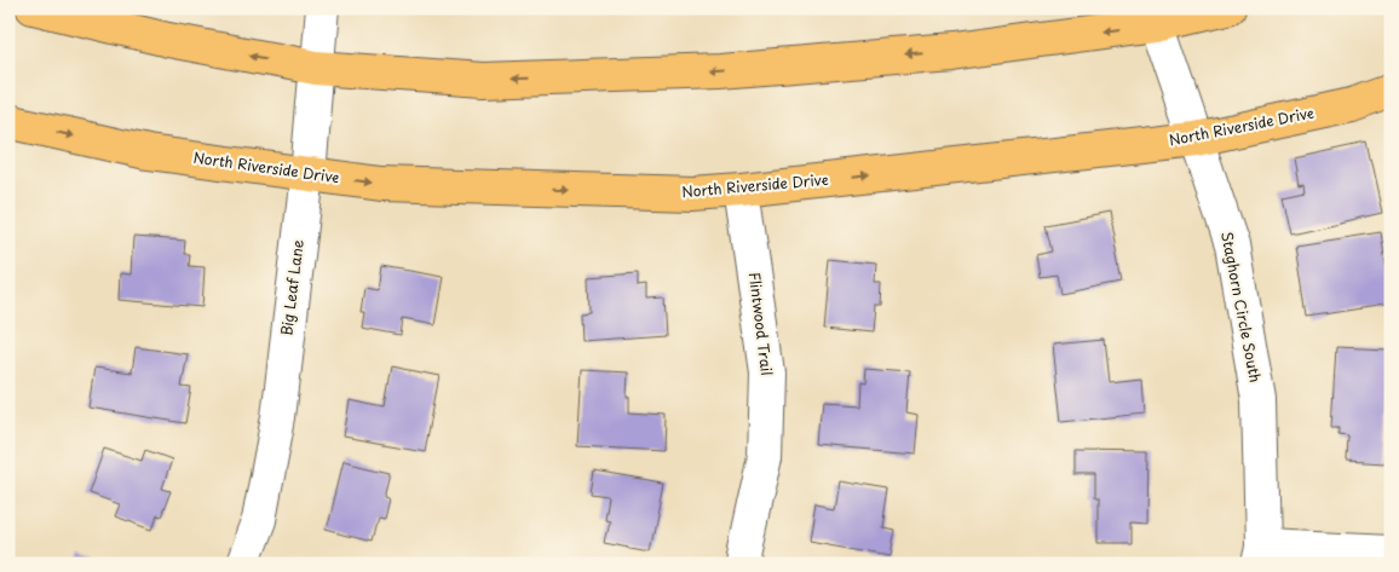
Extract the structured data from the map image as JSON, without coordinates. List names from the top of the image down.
{
  "streets": {
    "main road": ["North Riverside Drive"],
    "street": ["Big Leaf Lane", "Staghorn Circle South", "Flintwood Trail"]
  },
  "crossings": [
    ["North Riverside Drive", "Big Leaf Lane"],
    ["North Riverside Drive", "Staghorn Circle South"],
    ["North Riverside Drive", "Flintwood Trail"]
  ]
}
